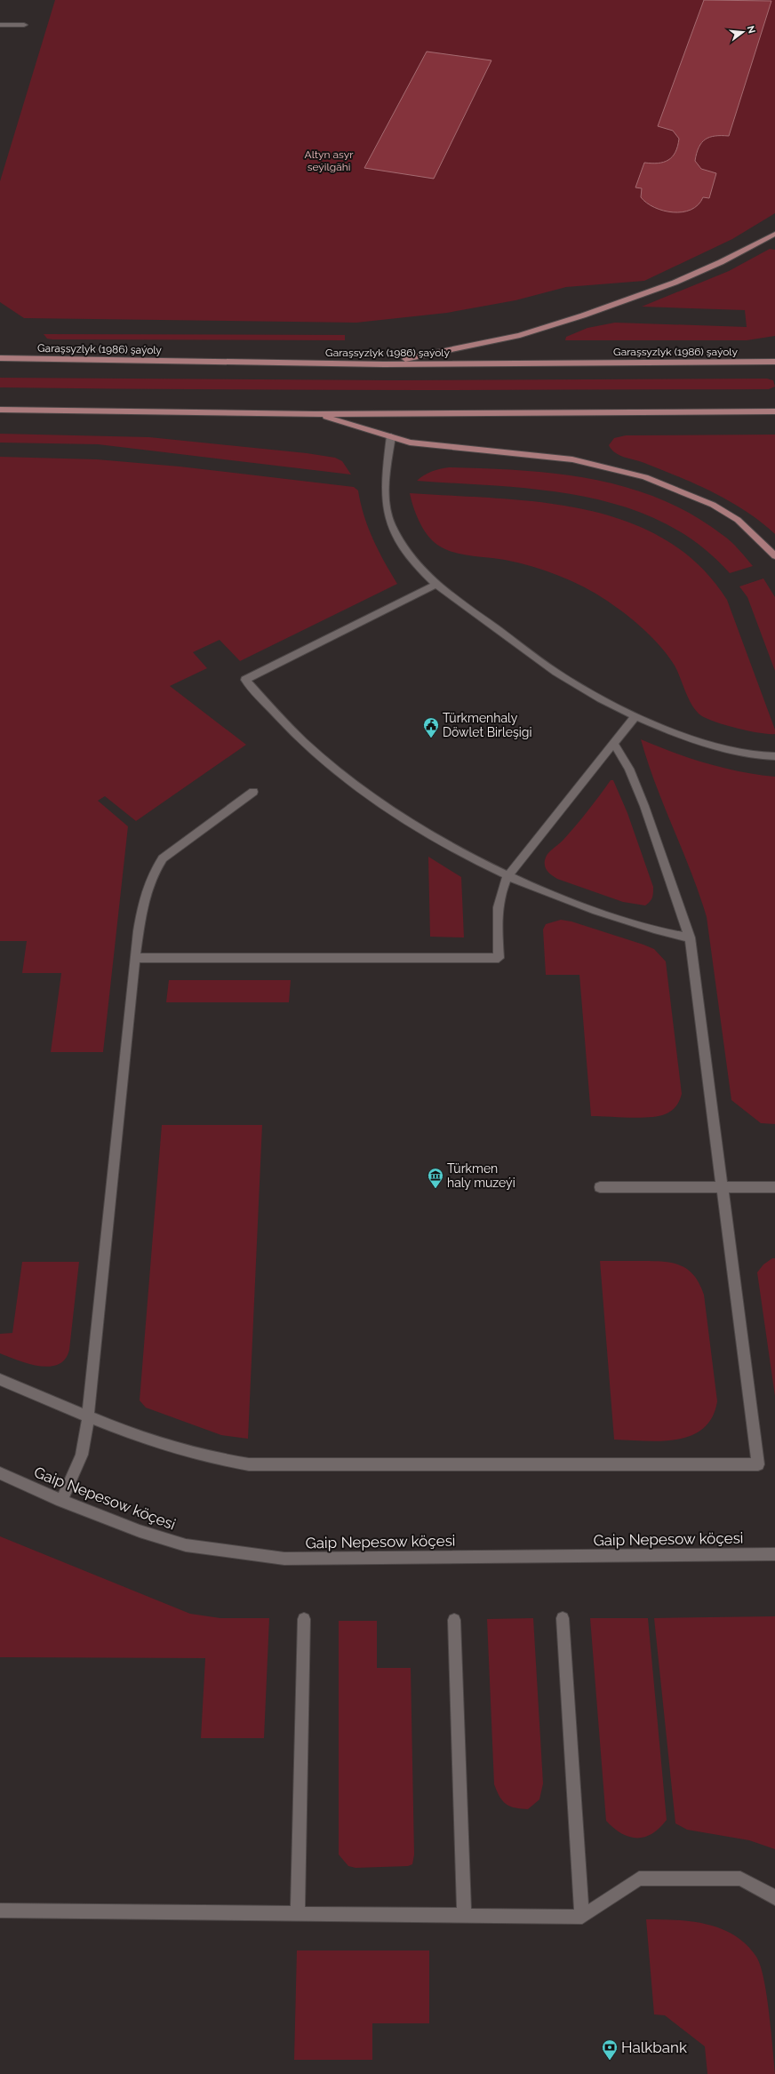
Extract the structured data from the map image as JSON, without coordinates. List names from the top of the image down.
{
  "streets": {
    "main road": ["Garaşsyzlyk (1986) şaýoly"],
    "street": ["Gaip Nepesow köçesi"]
  },
  "parks": ["Altyn asyr seýilgähi"],
  "places": {
    "public building": ["Türkmenhaly Döwlet Birleşigi"],
    "museum": ["Türkmen haly muzeýi"],
    "bank": ["Halkbank"]
  },
  "north": "right"
}
